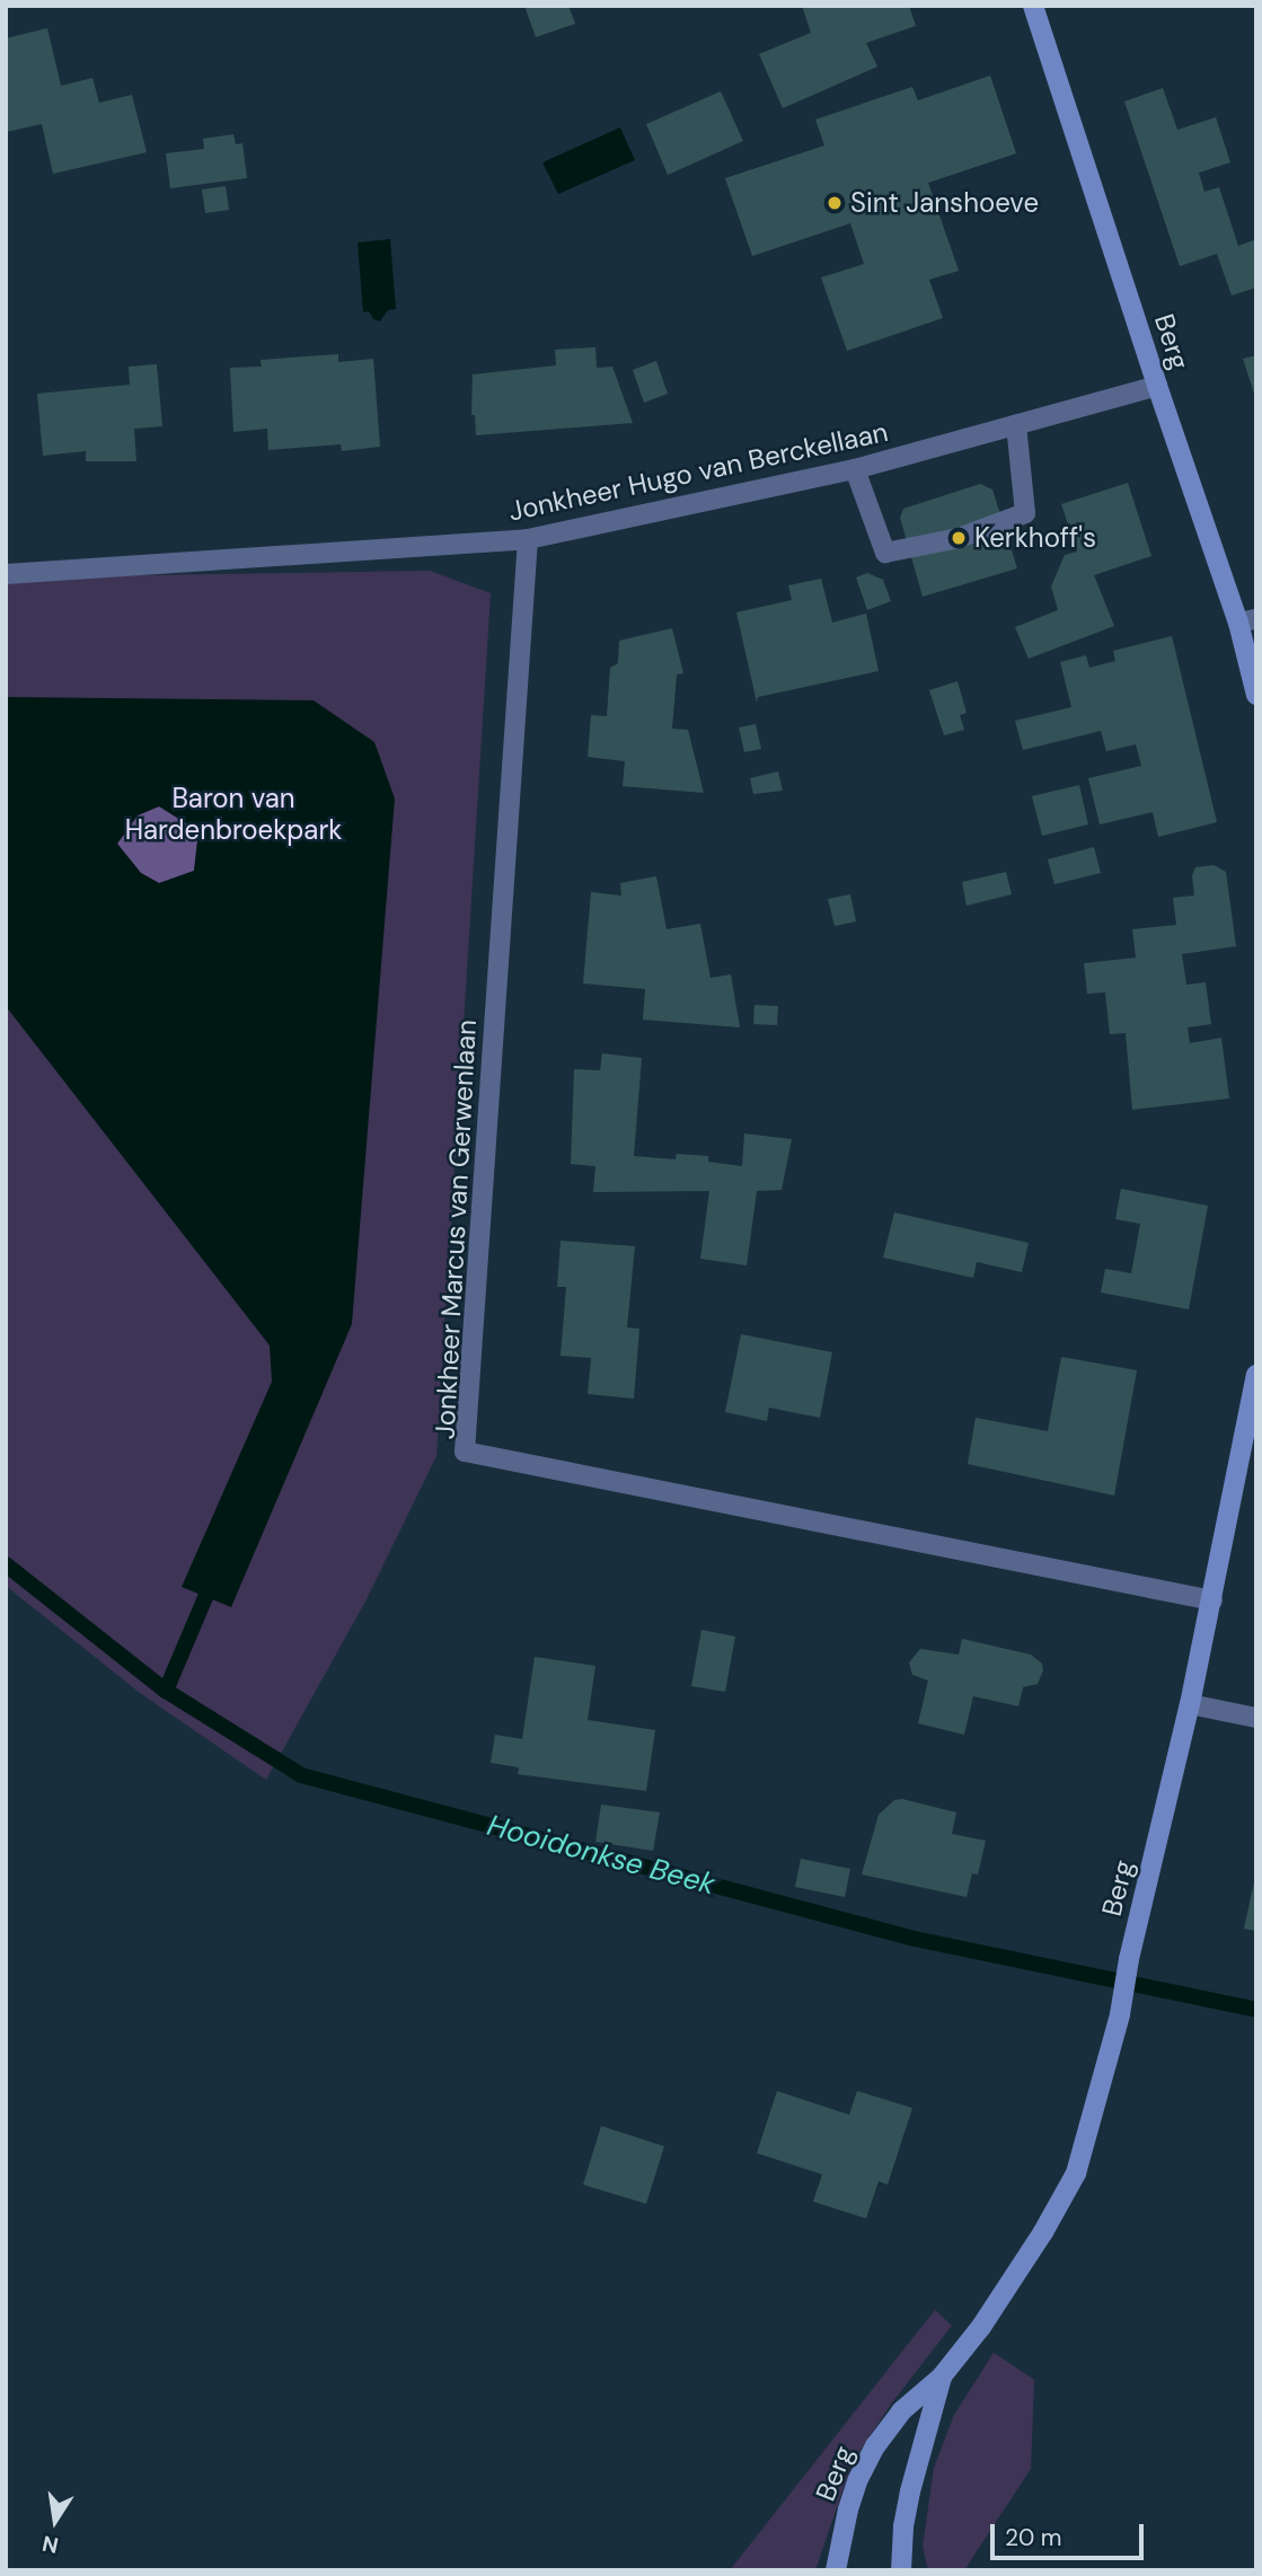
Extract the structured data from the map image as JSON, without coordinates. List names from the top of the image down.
{
  "streets": {
    "street": ["Berg", "Jonkheer Hugo van Berckellaan", "Jonkheer Marcus van Gerwenlaan"]
  },
  "crossings": [
    ["Berg", "Jonkheer Hugo van Berckellaan"],
    ["Berg", "Jonkheer Marcus van Gerwenlaan"],
    ["Jonkheer Hugo van Berckellaan", "Jonkheer Marcus van Gerwenlaan"]
  ],
  "water": ["Hooidonkse Beek"],
  "parks": ["Baron van Hardenbroekpark"],
  "places": ["Sint Janshoeve", "Kerkhoff's"],
  "scale_bar": "20 m",
  "north": "bottom"
}
